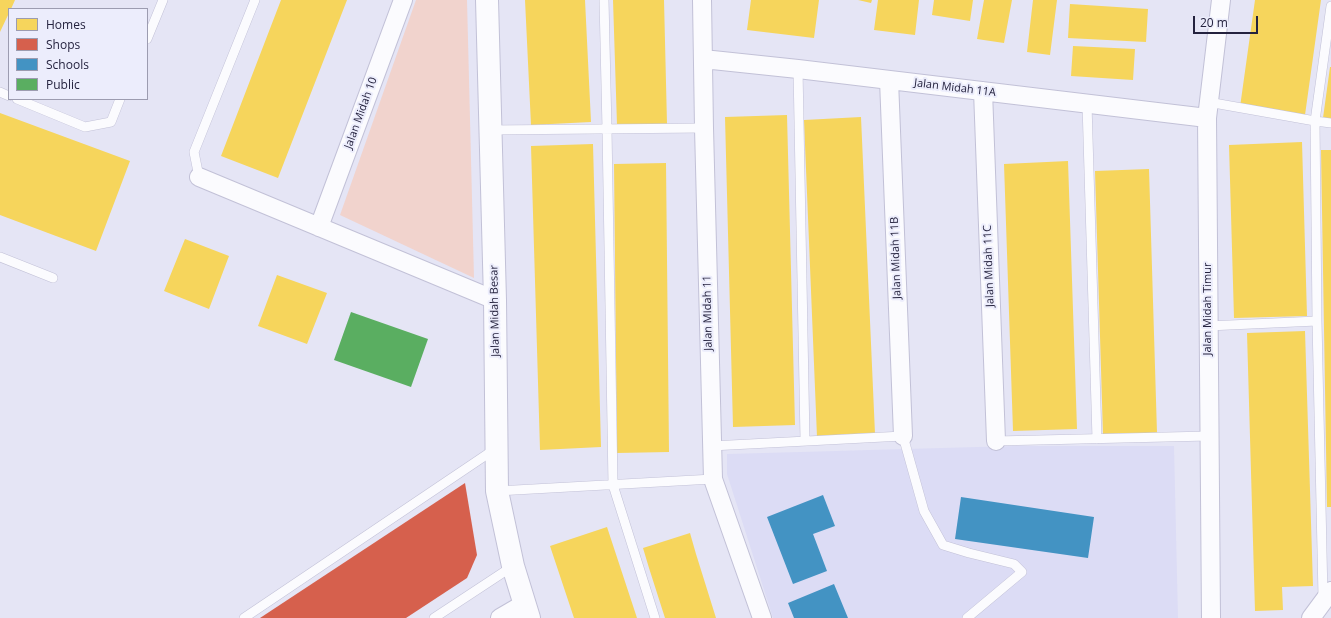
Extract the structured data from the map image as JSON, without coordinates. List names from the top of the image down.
{
  "streets": {
    "street": [
      "Jalan Midah 11A",
      "Jalan Midah 10",
      "Jalan Midah 11B",
      "Jalan Midah 11C",
      "Jalan Midah Timur",
      "Jalan Midah Besar",
      "Jalan MIdah 11"
    ]
  },
  "crossings": [
    ["Jalan Midah 11A", "Jalan Midah 11B"],
    ["Jalan Midah 11A", "Jalan Midah 11C"],
    ["Jalan Midah 11A", "Jalan Midah Timur"],
    ["Jalan Midah 11A", "Jalan MIdah 11"]
  ],
  "legend": [
    "Homes",
    "Shops",
    "Schools",
    "Public"
  ],
  "scale_bar": "20 m"
}
